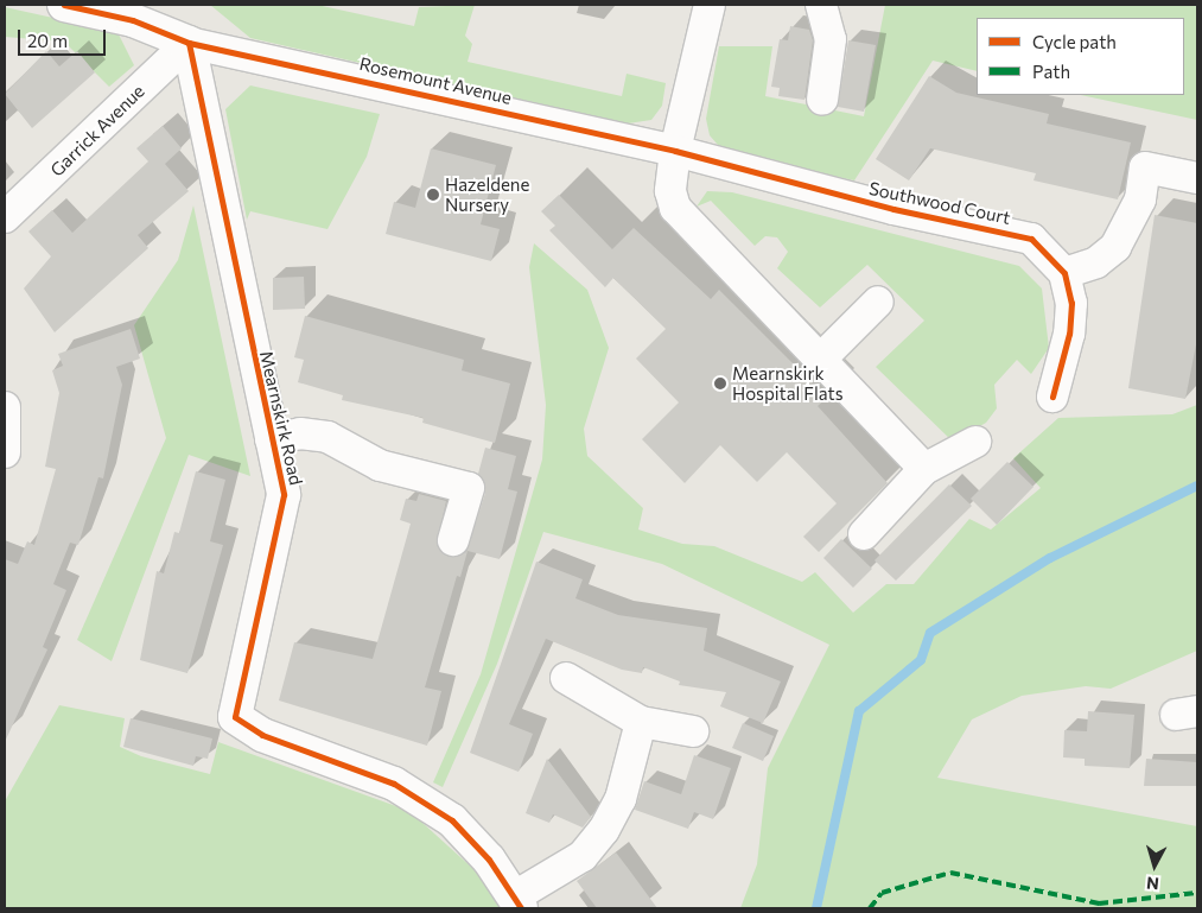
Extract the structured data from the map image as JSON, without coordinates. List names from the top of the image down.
{
  "streets": {
    "street": [
      "Rosemount Avenue",
      "Garrick Avenue",
      "Southwood Court",
      "Mearnskirk Road"
    ]
  },
  "crossings": [
    ["Rosemount Avenue", "Garrick Avenue"],
    ["Rosemount Avenue", "Southwood Court"],
    ["Rosemount Avenue", "Mearnskirk Road"],
    ["Garrick Avenue", "Mearnskirk Road"]
  ],
  "places": ["Hazeldene Nursery", "Mearnskirk Hospital Flats"],
  "legend": ["Cycle path", "Path"],
  "scale_bar": "20 m",
  "north": "bottom"
}
